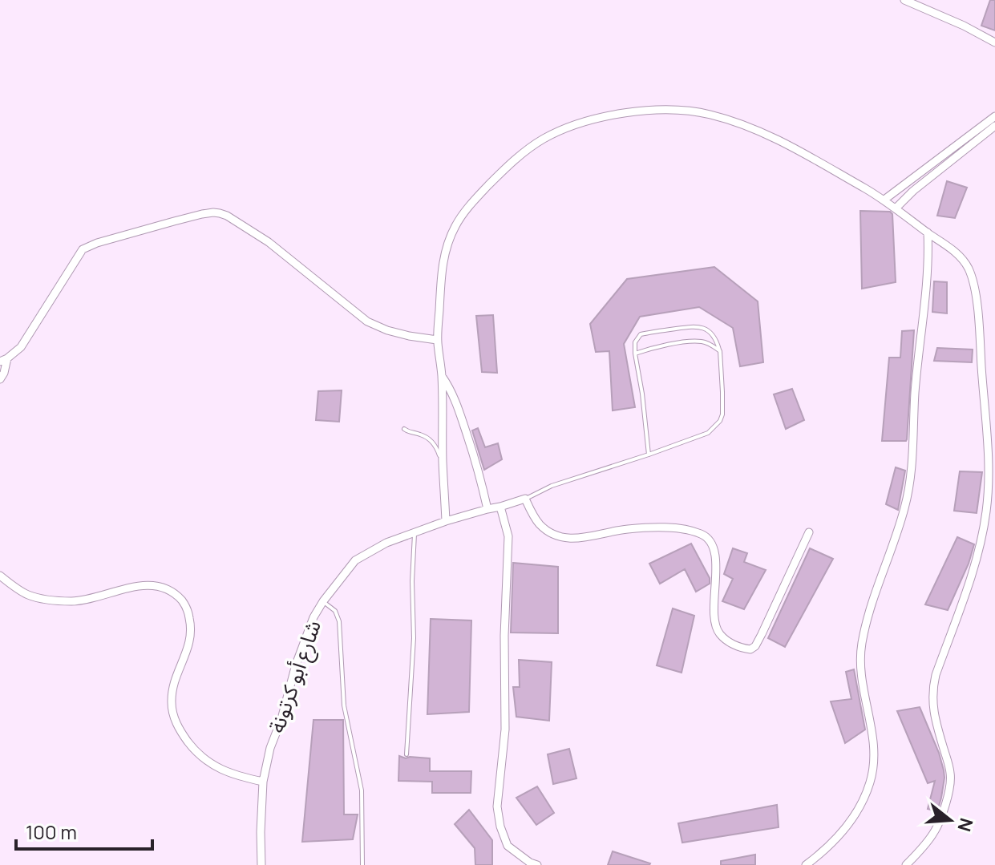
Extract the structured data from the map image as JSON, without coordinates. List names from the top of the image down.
{
  "streets": {
    "street": ["شارع أبو كرتونة"]
  },
  "scale_bar": "100 m",
  "north": "right"
}
